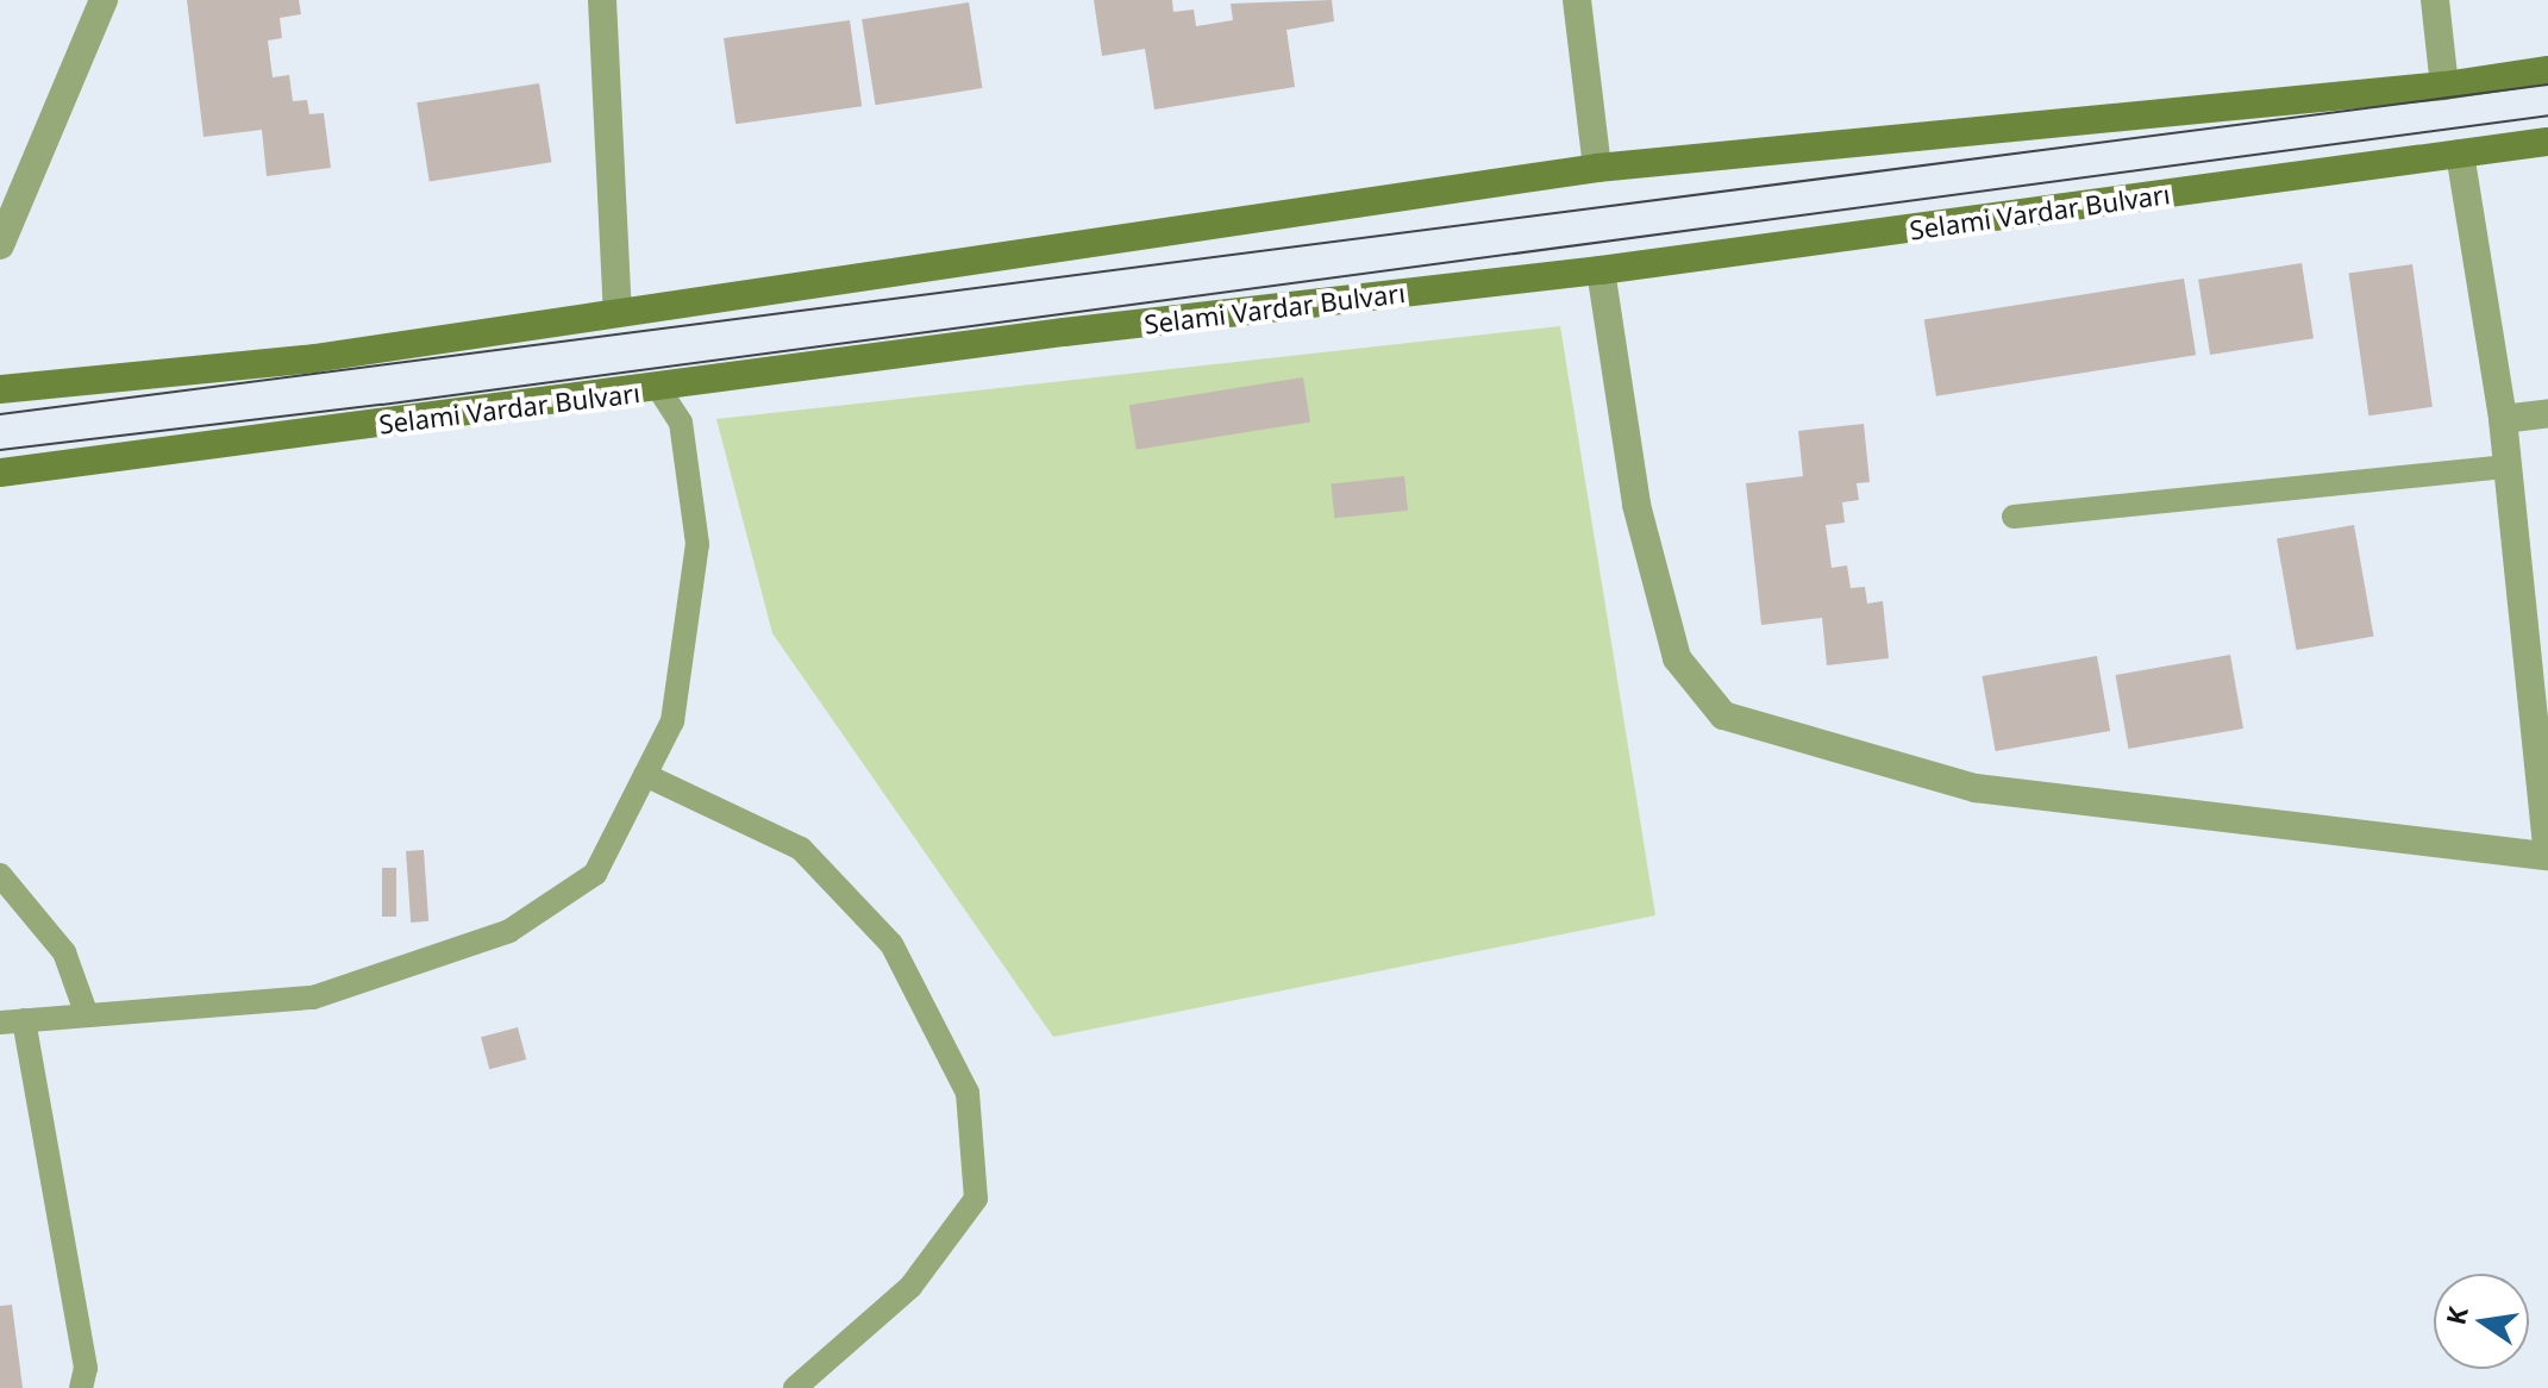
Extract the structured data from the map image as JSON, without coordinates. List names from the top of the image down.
{
  "streets": {
    "main road": ["Selami Vardar Bulvarı"]
  },
  "north": "left"
}
